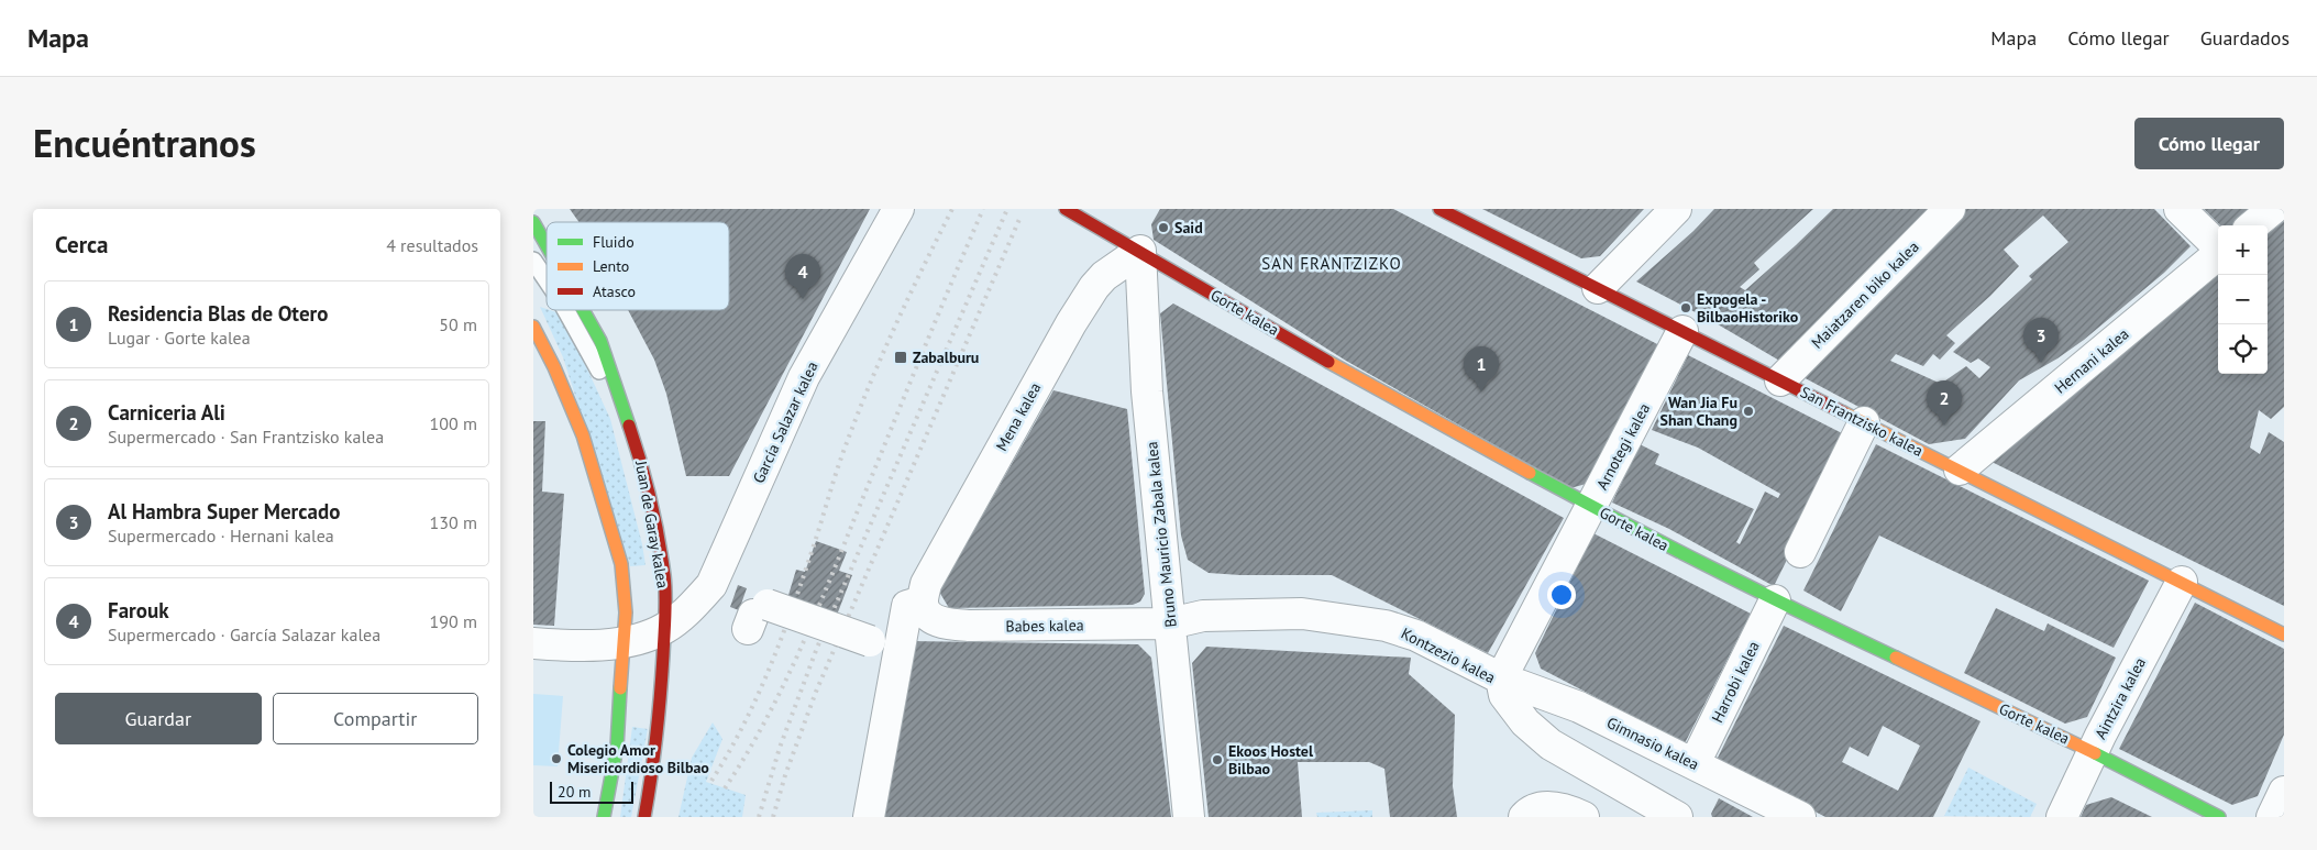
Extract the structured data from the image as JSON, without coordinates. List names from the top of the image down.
{
  "streets": {
    "street": [
      "Maiatzaren biko kalea",
      "Gorte kalea",
      "Hernani kalea",
      "Mena kalea",
      "San Frantzisko kalea",
      "García Salazar kalea",
      "Arnotegi kalea",
      "Juan de Garay kalea",
      "Bruno Mauricio Zabala kalea",
      "Babes kalea",
      "Kontzezio kalea",
      "Harrobi kalea",
      "Aintzira kalea",
      "Gimnasio kalea"
    ]
  },
  "crossings": [
    ["Maiatzaren biko kalea", "San Frantzisko kalea"],
    ["Gorte kalea", "Mena kalea"],
    ["Gorte kalea", "Arnotegi kalea"],
    ["Gorte kalea", "Bruno Mauricio Zabala kalea"],
    ["Gorte kalea", "Harrobi kalea"],
    ["Gorte kalea", "Aintzira kalea"],
    ["Hernani kalea", "San Frantzisko kalea"],
    ["Mena kalea", "Bruno Mauricio Zabala kalea"],
    ["Mena kalea", "Babes kalea"],
    ["San Frantzisko kalea", "Arnotegi kalea"],
    ["San Frantzisko kalea", "Aintzira kalea"],
    ["García Salazar kalea", "Juan de Garay kalea"],
    ["Arnotegi kalea", "Kontzezio kalea"],
    ["Arnotegi kalea", "Gimnasio kalea"],
    ["Bruno Mauricio Zabala kalea", "Babes kalea"],
    ["Bruno Mauricio Zabala kalea", "Kontzezio kalea"],
    ["Babes kalea", "Kontzezio kalea"],
    ["Kontzezio kalea", "Gimnasio kalea"],
    ["Harrobi kalea", "Gimnasio kalea"]
  ],
  "districts": ["SAN FRANTZIZKO"],
  "places": {
    "other": [
      "Said",
      "Expogela - BilbaoHistoriko",
      "Wan Jia Fu Shan Chang",
      "Colegio Amor Misericordioso Bilbao",
      "Ekoos Hostel Bilbao"
    ],
    "transit": ["Zabalburu"]
  },
  "legend": ["Fluido", "Lento", "Atasco"],
  "scale_bar": "20 m",
  "page": {
    "header": "Mapa",
    "nav": ["Mapa", "Cómo llegar", "Guardados"],
    "title": "Encuéntranos",
    "buttons": [
      "Cómo llegar",
      ["Guardar", "Compartir"]
    ],
    "heading": ["Cerca", "4 resultados"],
    "map_buttons": ["+", "−"],
    "pins": [
      "4",
      "3",
      "1",
      "2"
    ],
    "list": [
      {
        "mark": "1",
        "name": "Residencia Blas de Otero",
        "note": "Lugar · Gorte kalea",
        "value": "50 m"
      },
      {
        "mark": "2",
        "name": "Carniceria Ali",
        "note": "Supermercado · San Frantzisko kalea",
        "value": "100 m"
      },
      {
        "mark": "3",
        "name": "Al Hambra Super Mercado",
        "note": "Supermercado · Hernani kalea",
        "value": "130 m"
      },
      {
        "mark": "4",
        "name": "Farouk",
        "note": "Supermercado · García Salazar kalea",
        "value": "190 m"
      }
    ],
    "scale": "20 m"
  }
}
